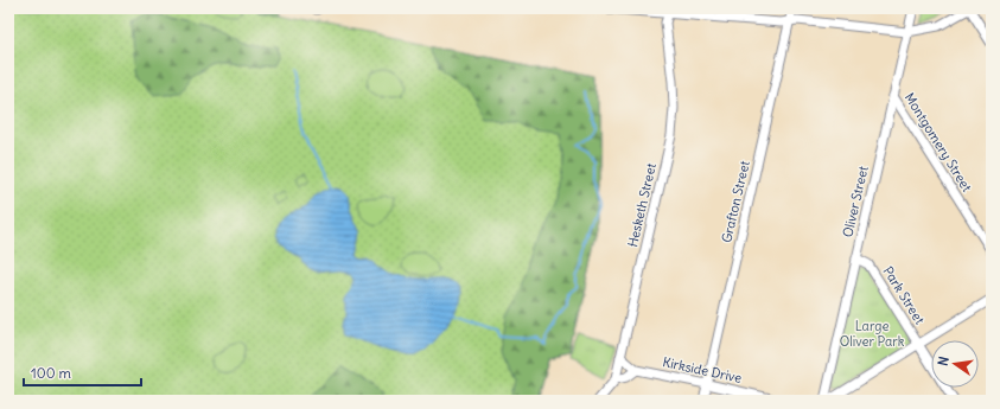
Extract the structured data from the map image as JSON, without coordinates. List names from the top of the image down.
{
  "streets": {
    "street": [
      "Montgomery Street",
      "Grafton Street",
      "Oliver Street",
      "Hesketh Street",
      "Park Street",
      "Kirkside Drive"
    ]
  },
  "crossings": [
    ["Montgomery Street", "Oliver Street"],
    ["Grafton Street", "Kirkside Drive"],
    ["Oliver Street", "Park Street"],
    ["Hesketh Street", "Kirkside Drive"]
  ],
  "parks": ["Large Oliver Park"],
  "scale_bar": "100 m",
  "north": "left"
}
